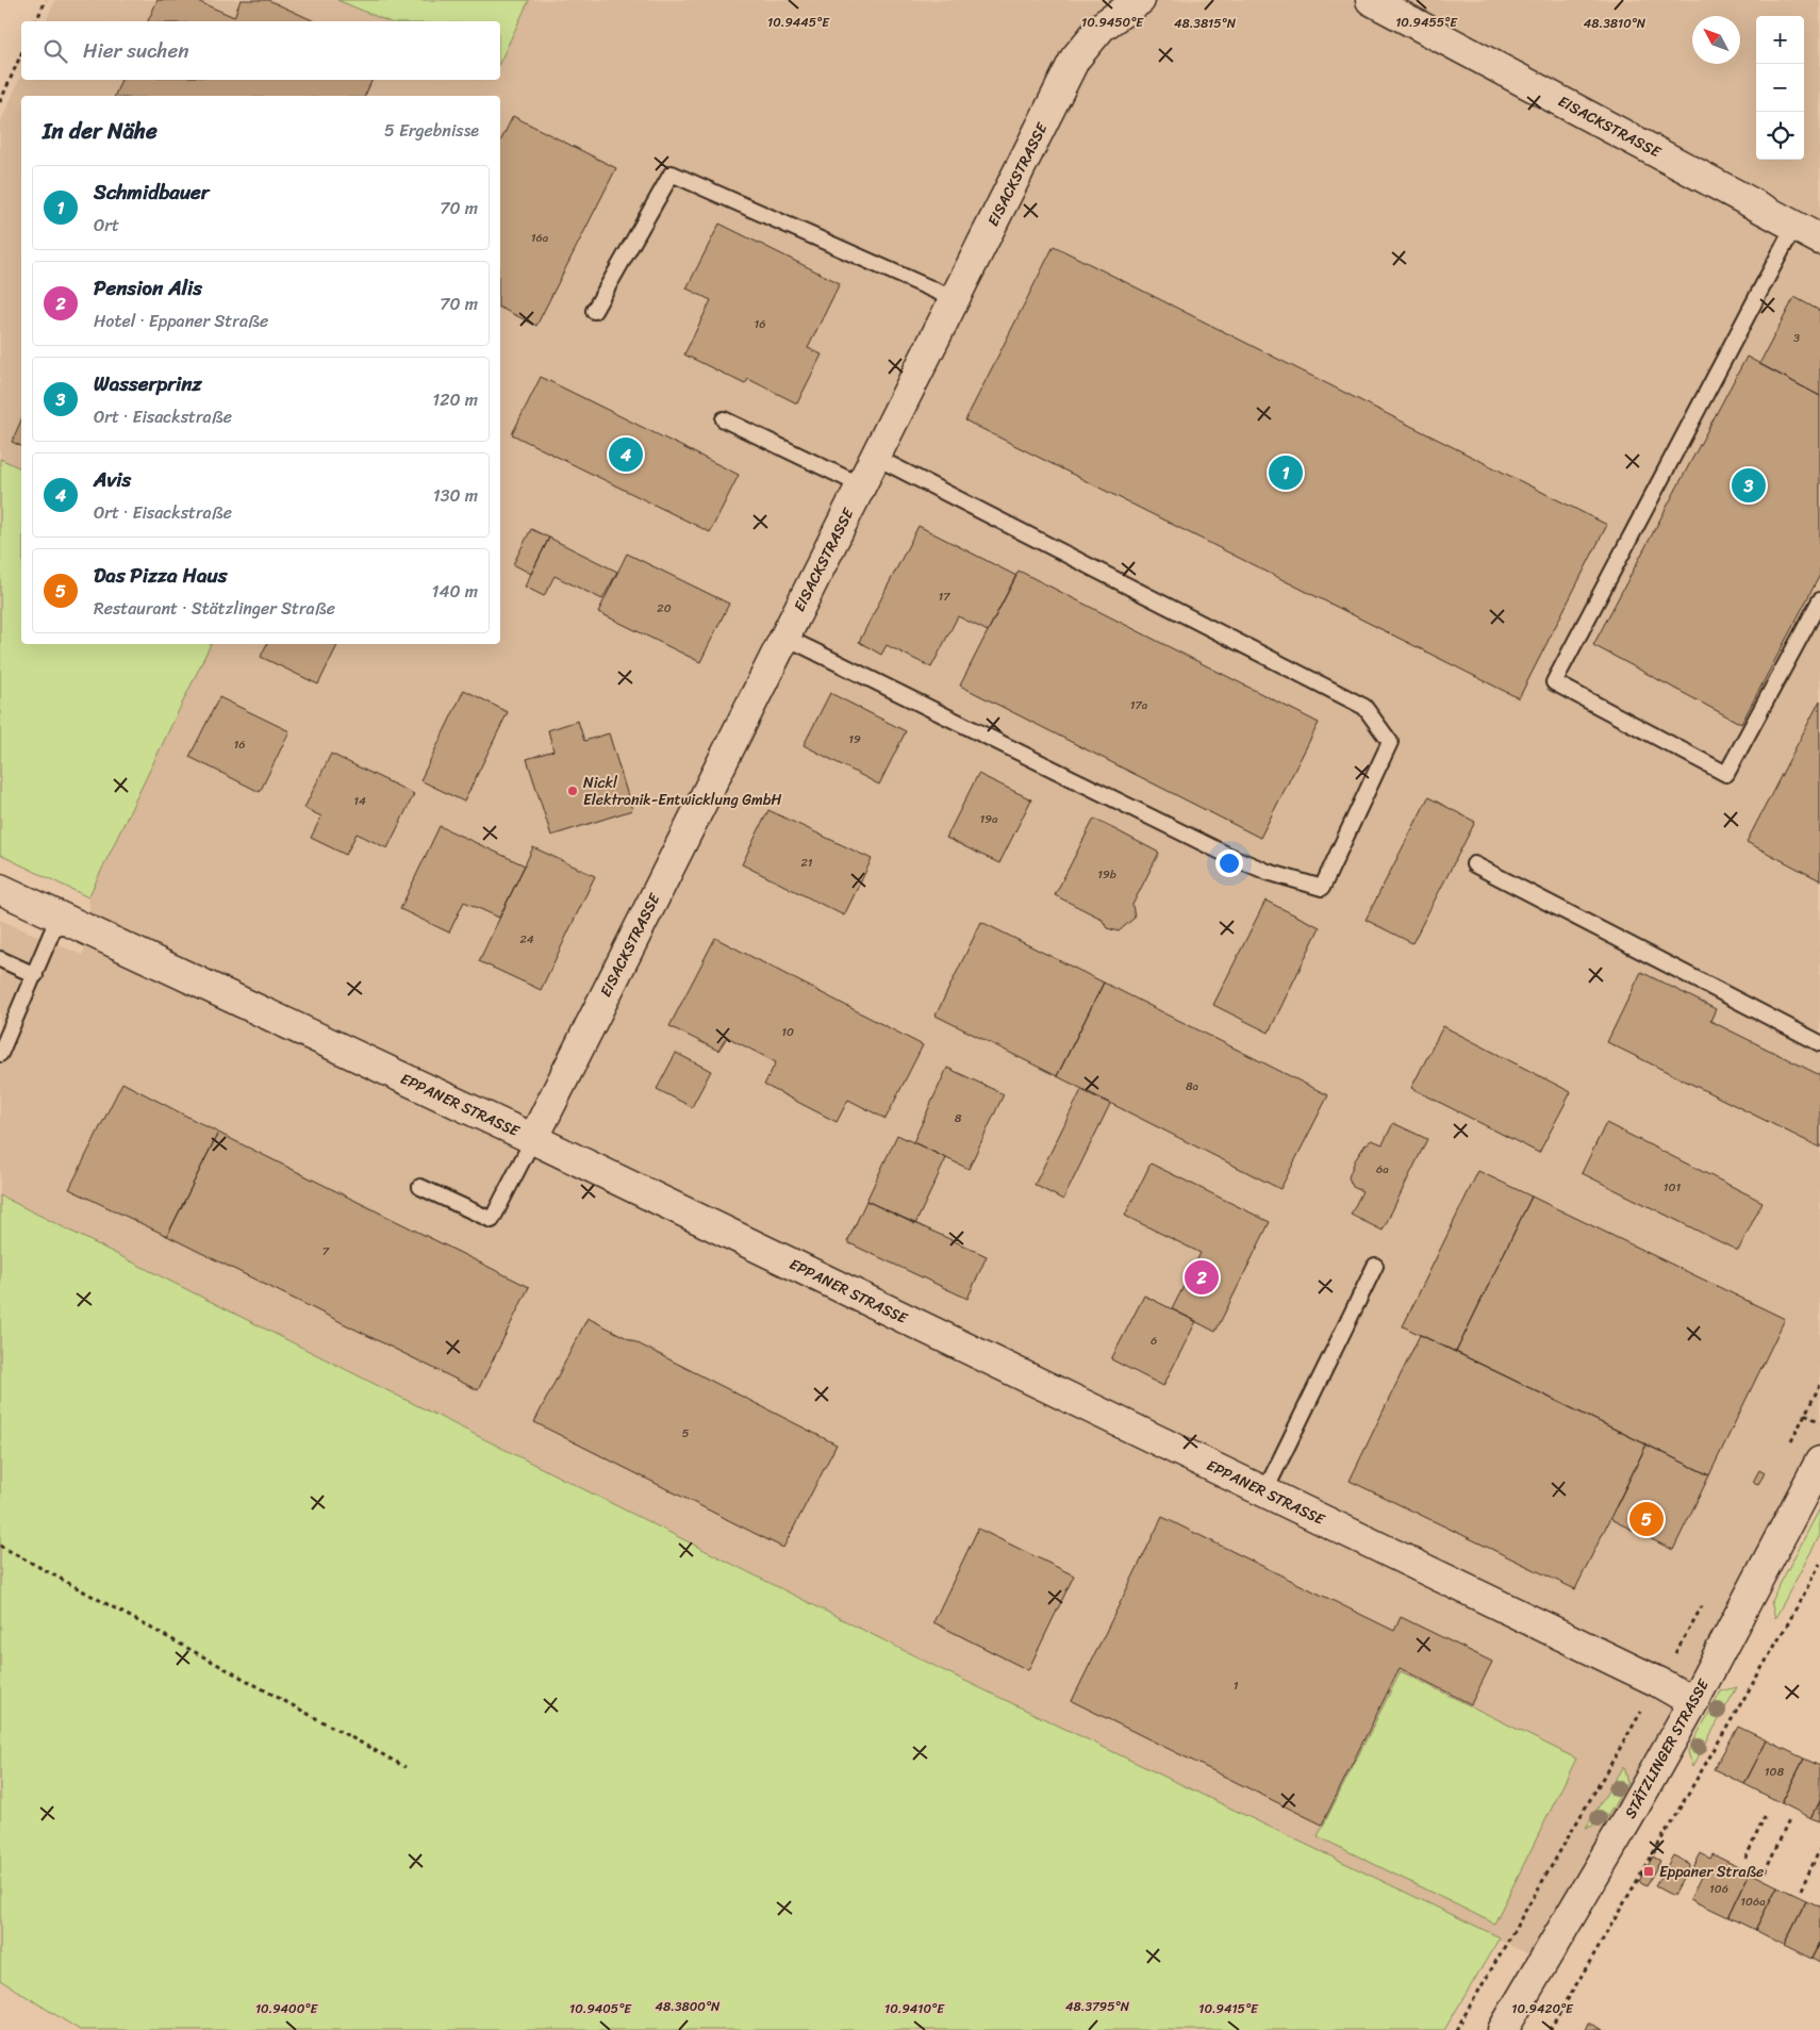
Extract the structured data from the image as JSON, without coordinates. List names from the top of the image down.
{
  "streets": {
    "street": ["EISACKSTRASSE", "EPPANER STRASSE", "STÄTZLINGER STRASSE"]
  },
  "crossings": [
    ["EISACKSTRASSE", "EPPANER STRASSE"],
    ["EPPANER STRASSE", "STÄTZLINGER STRASSE"]
  ],
  "places": {
    "other": ["Nickl Elektronik-Entwicklung GmbH"],
    "transit": ["Eppaner Straße"]
  },
  "house_numbers": [
    "16a",
    "16",
    "3",
    "17",
    "20",
    "17a",
    "19",
    "16",
    "14",
    "19a",
    "21",
    "19b",
    "24",
    "10",
    "8a",
    "8",
    "6a",
    "101",
    "7",
    "6",
    "5",
    "1",
    "108",
    "106",
    "106a"
  ],
  "north": "top left",
  "page": {
    "map_buttons": ["+", "−"],
    "search": "Hier suchen",
    "heading": ["In der Nähe", "5 Ergebnisse"],
    "list": [
      {
        "mark": "1",
        "name": "Schmidbauer",
        "note": "Ort",
        "value": "70 m"
      },
      {
        "mark": "2",
        "name": "Pension Alis",
        "note": "Hotel · Eppaner Straße",
        "value": "70 m"
      },
      {
        "mark": "3",
        "name": "Wasserprinz",
        "note": "Ort · Eisackstraße",
        "value": "120 m"
      },
      {
        "mark": "4",
        "name": "Avis",
        "note": "Ort · Eisackstraße",
        "value": "130 m"
      },
      {
        "mark": "5",
        "name": "Das Pizza Haus",
        "note": "Restaurant · Stätzlinger Straße",
        "value": "140 m"
      }
    ],
    "pins": [
      "4",
      "1",
      "3",
      "2",
      "5"
    ]
  },
  "coordinates": [
    "10.9445°E",
    "10.9450°E",
    "10.9455°E",
    "48.3815°N",
    "48.3810°N",
    "48.3800°N",
    "48.3795°N",
    "10.9400°E",
    "10.9405°E",
    "10.9410°E",
    "10.9415°E",
    "10.9420°E"
  ]
}
